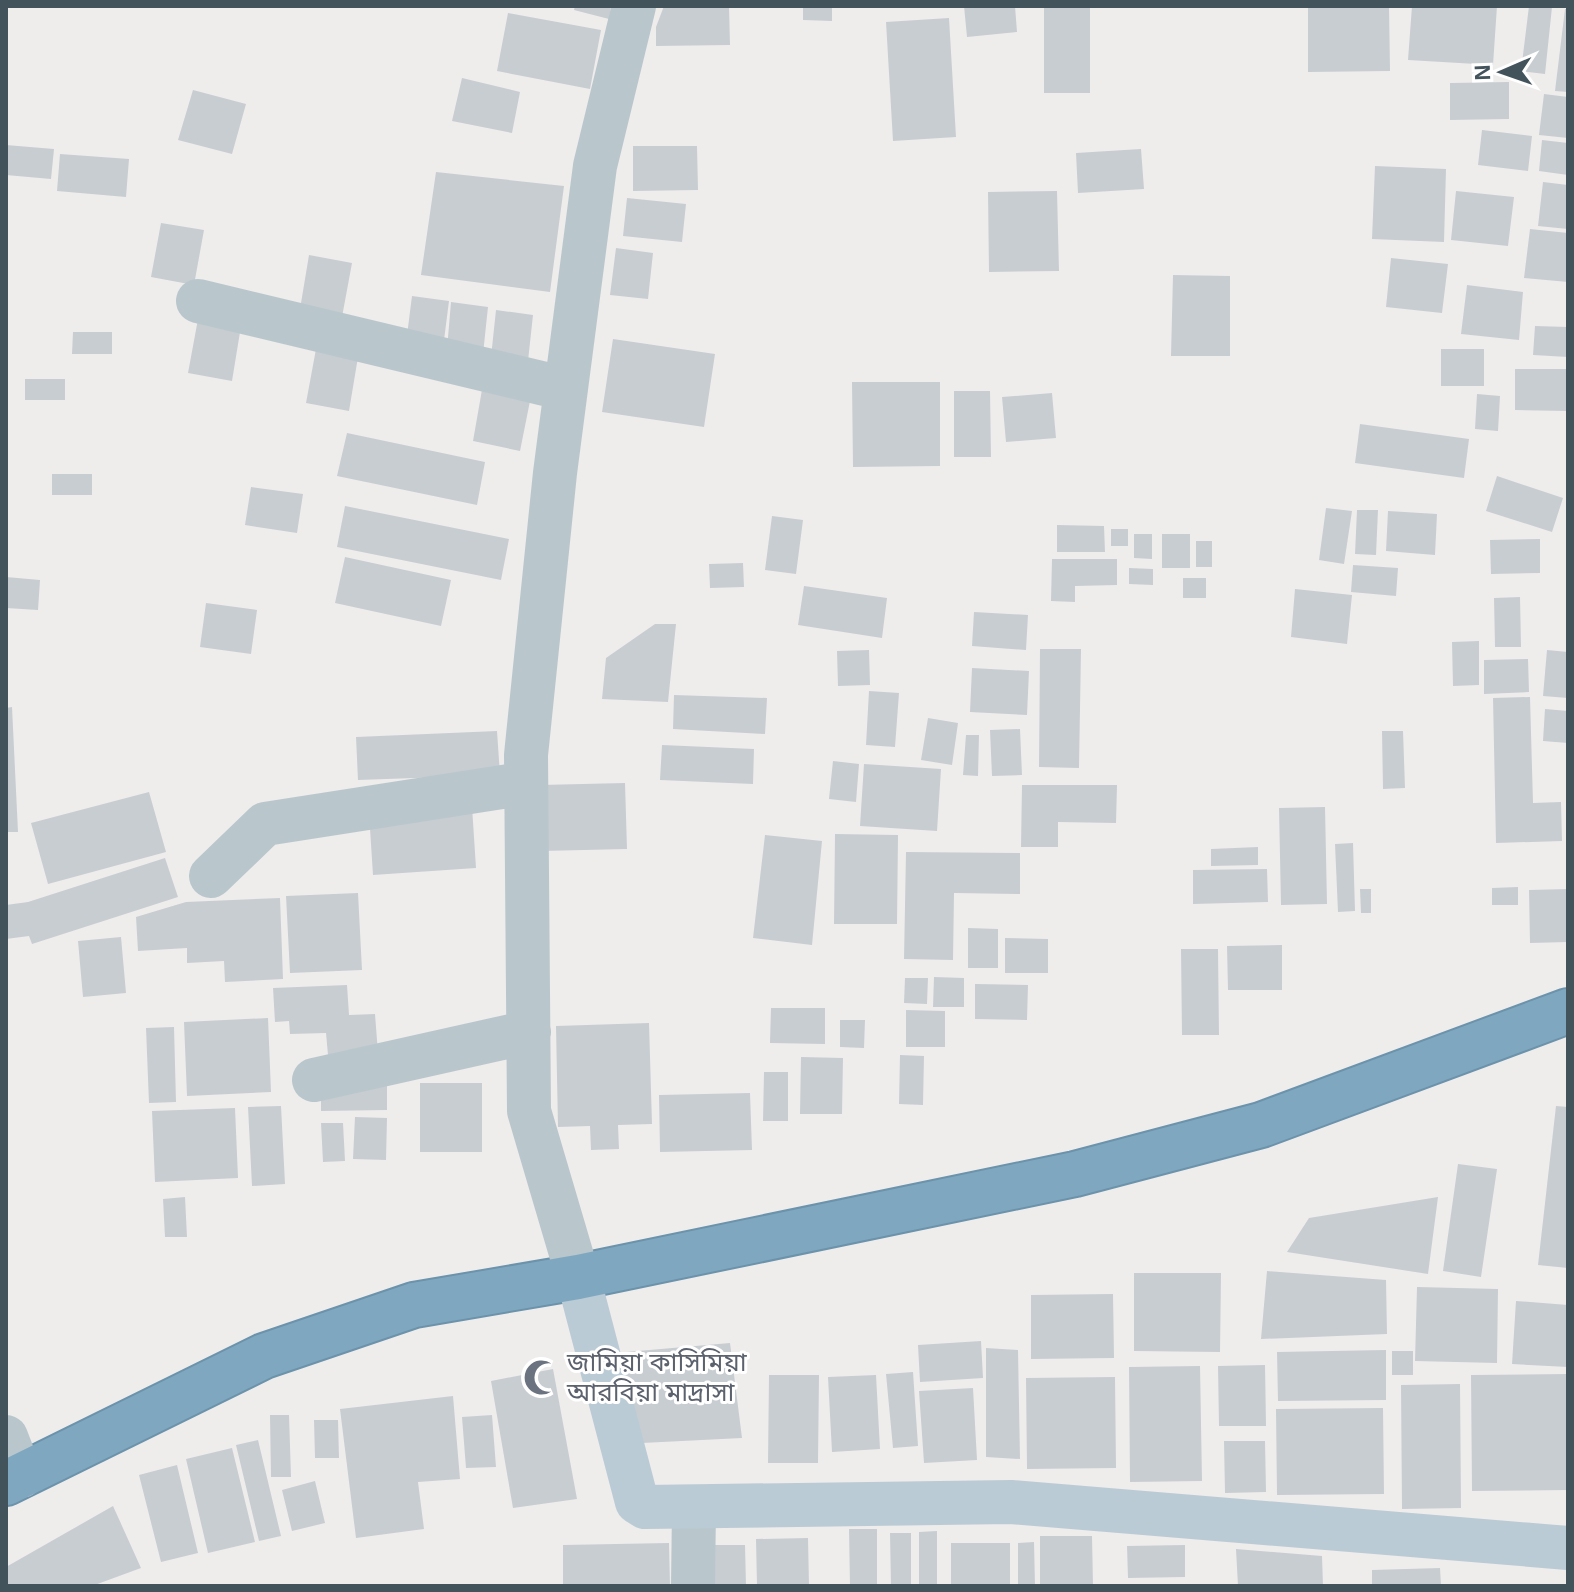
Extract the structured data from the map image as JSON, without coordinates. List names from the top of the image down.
{
  "places": {
    "mosque": ["জামিয়া কাসিমিয়া আরবিয়া মাদ্রাসা"]
  },
  "north": "left"
}
